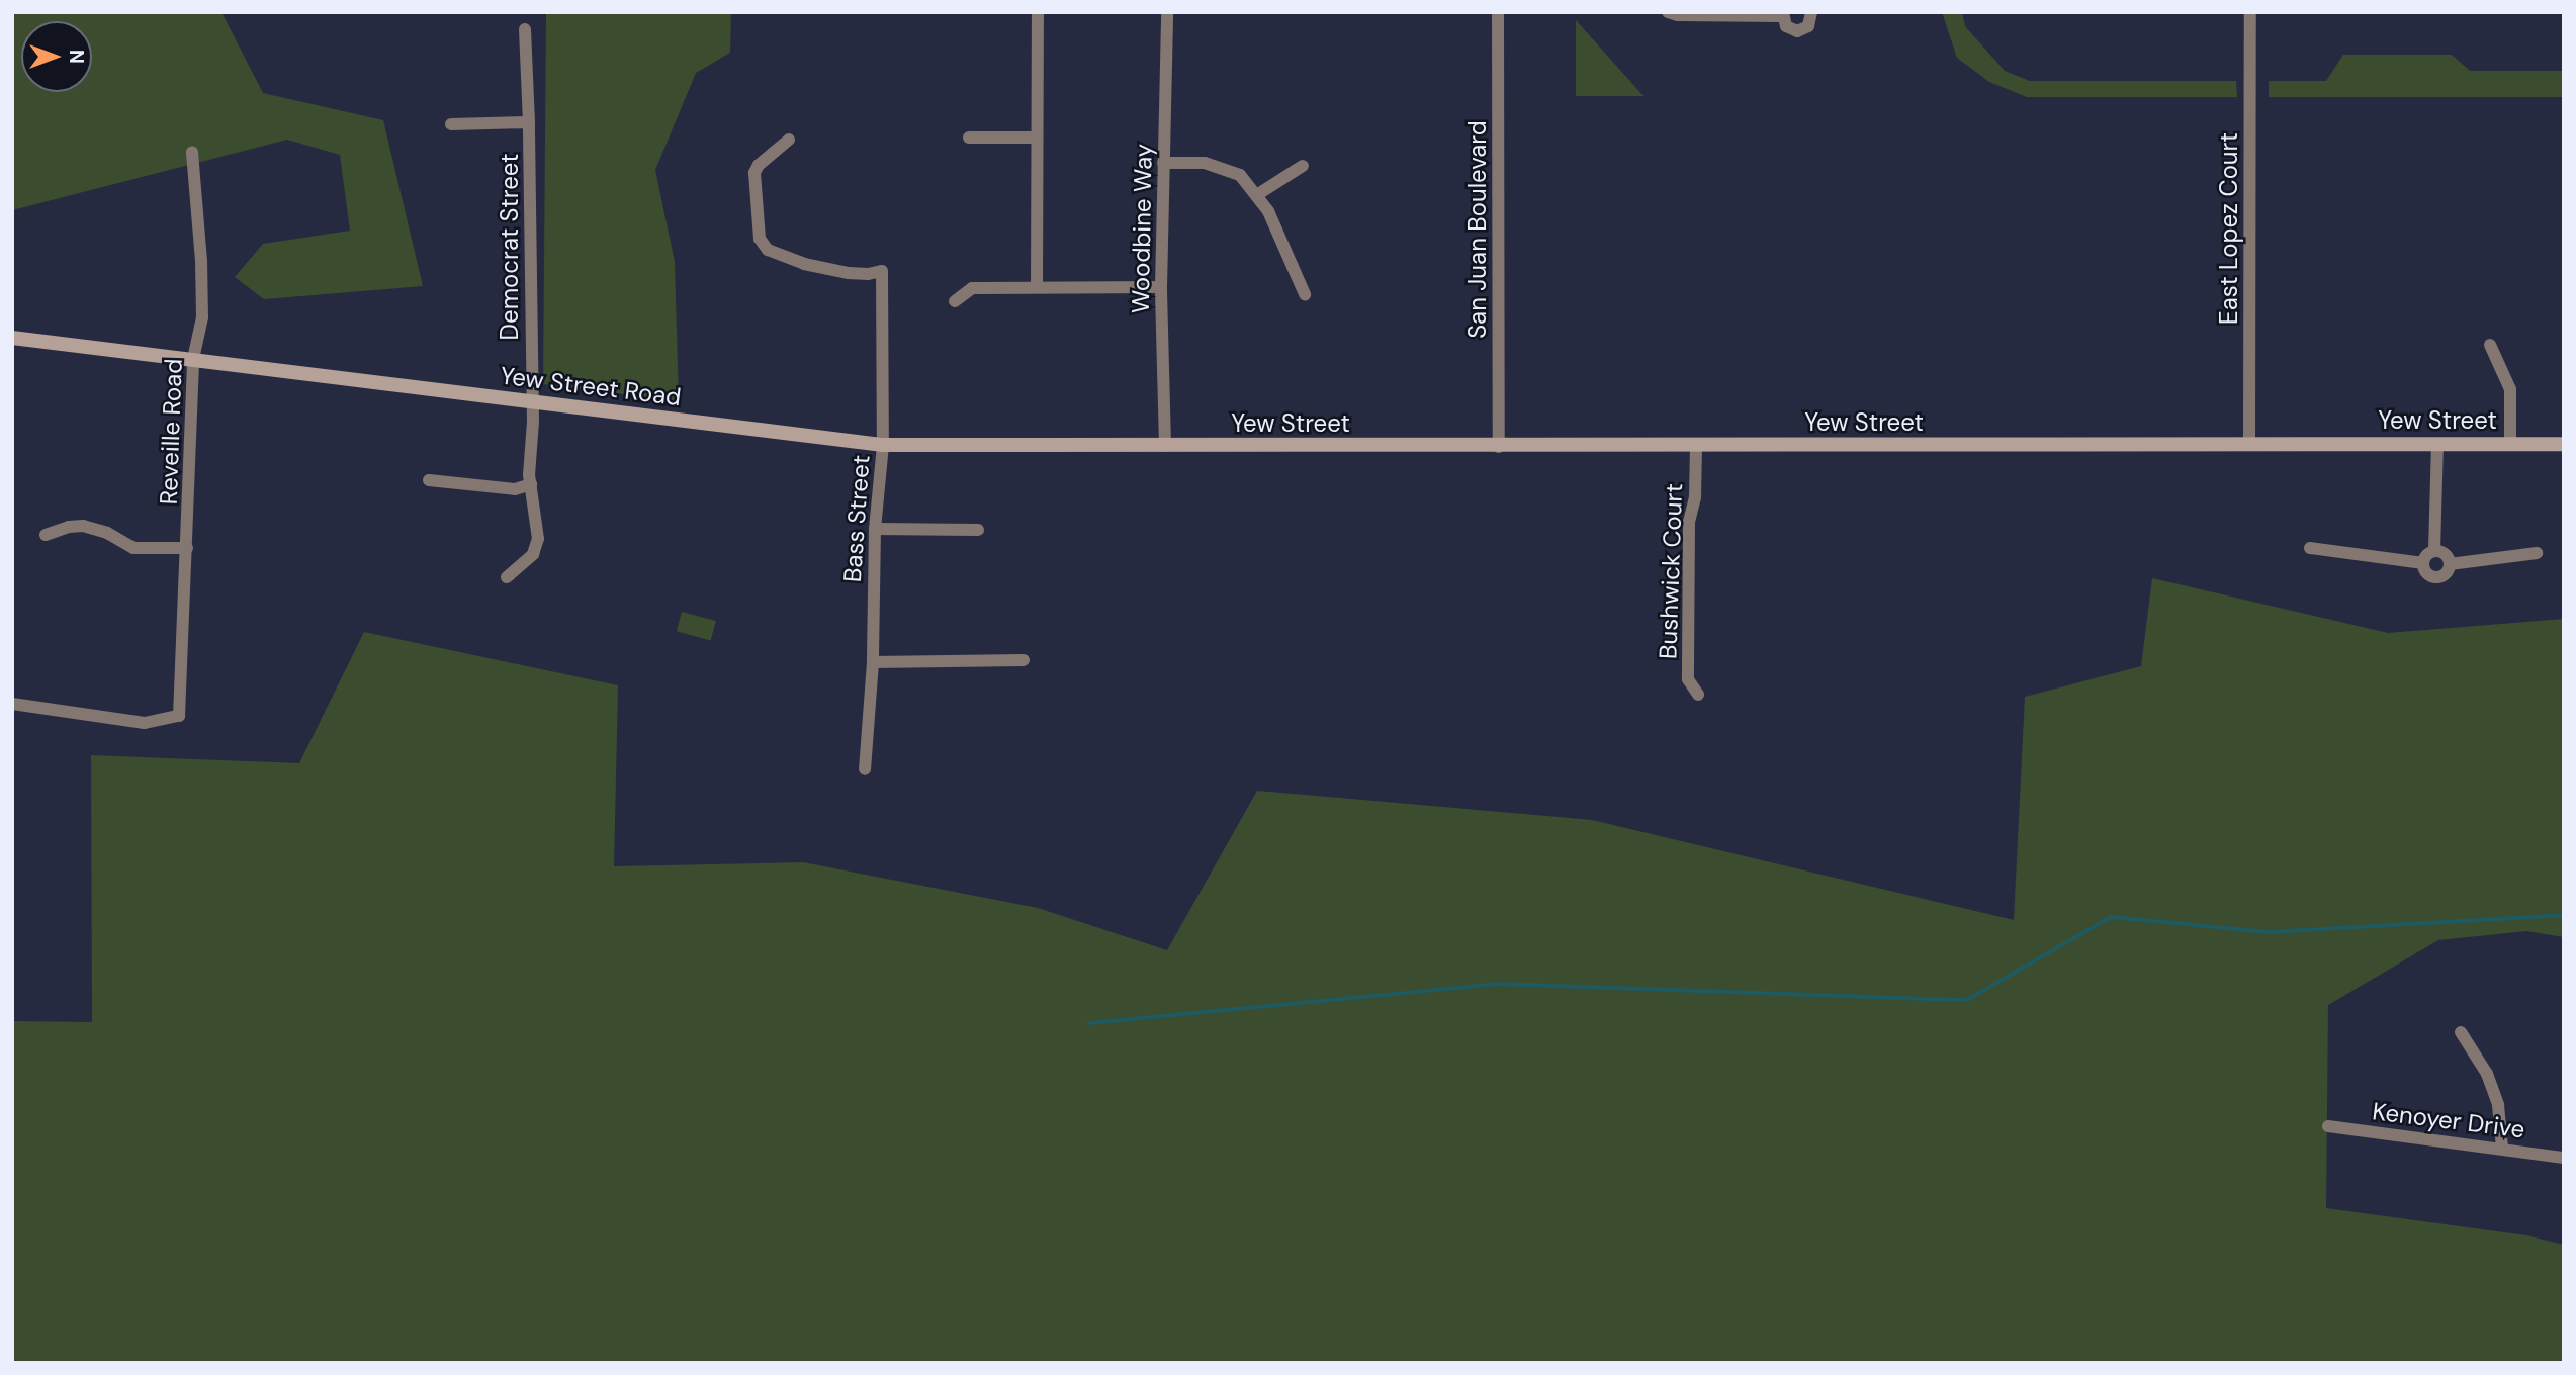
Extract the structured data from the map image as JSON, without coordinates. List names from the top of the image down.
{
  "streets": {
    "street": [
      "Woodbine Way",
      "East Lopez Court",
      "San Juan Boulevard",
      "Democrat Street",
      "Yew Street Road",
      "Yew Street",
      "Reveille Road",
      "Bass Street",
      "Bushwick Court",
      "Kenoyer Drive"
    ]
  },
  "crossings": [
    ["Woodbine Way", "Yew Street Road"],
    ["Woodbine Way", "Yew Street"],
    ["East Lopez Court", "Yew Street"],
    ["San Juan Boulevard", "Yew Street"],
    ["Democrat Street", "Yew Street Road"],
    ["Yew Street Road", "Yew Street"],
    ["Yew Street Road", "Reveille Road"],
    ["Yew Street Road", "Bass Street"],
    ["Yew Street", "Bushwick Court"]
  ],
  "north": "right"
}
